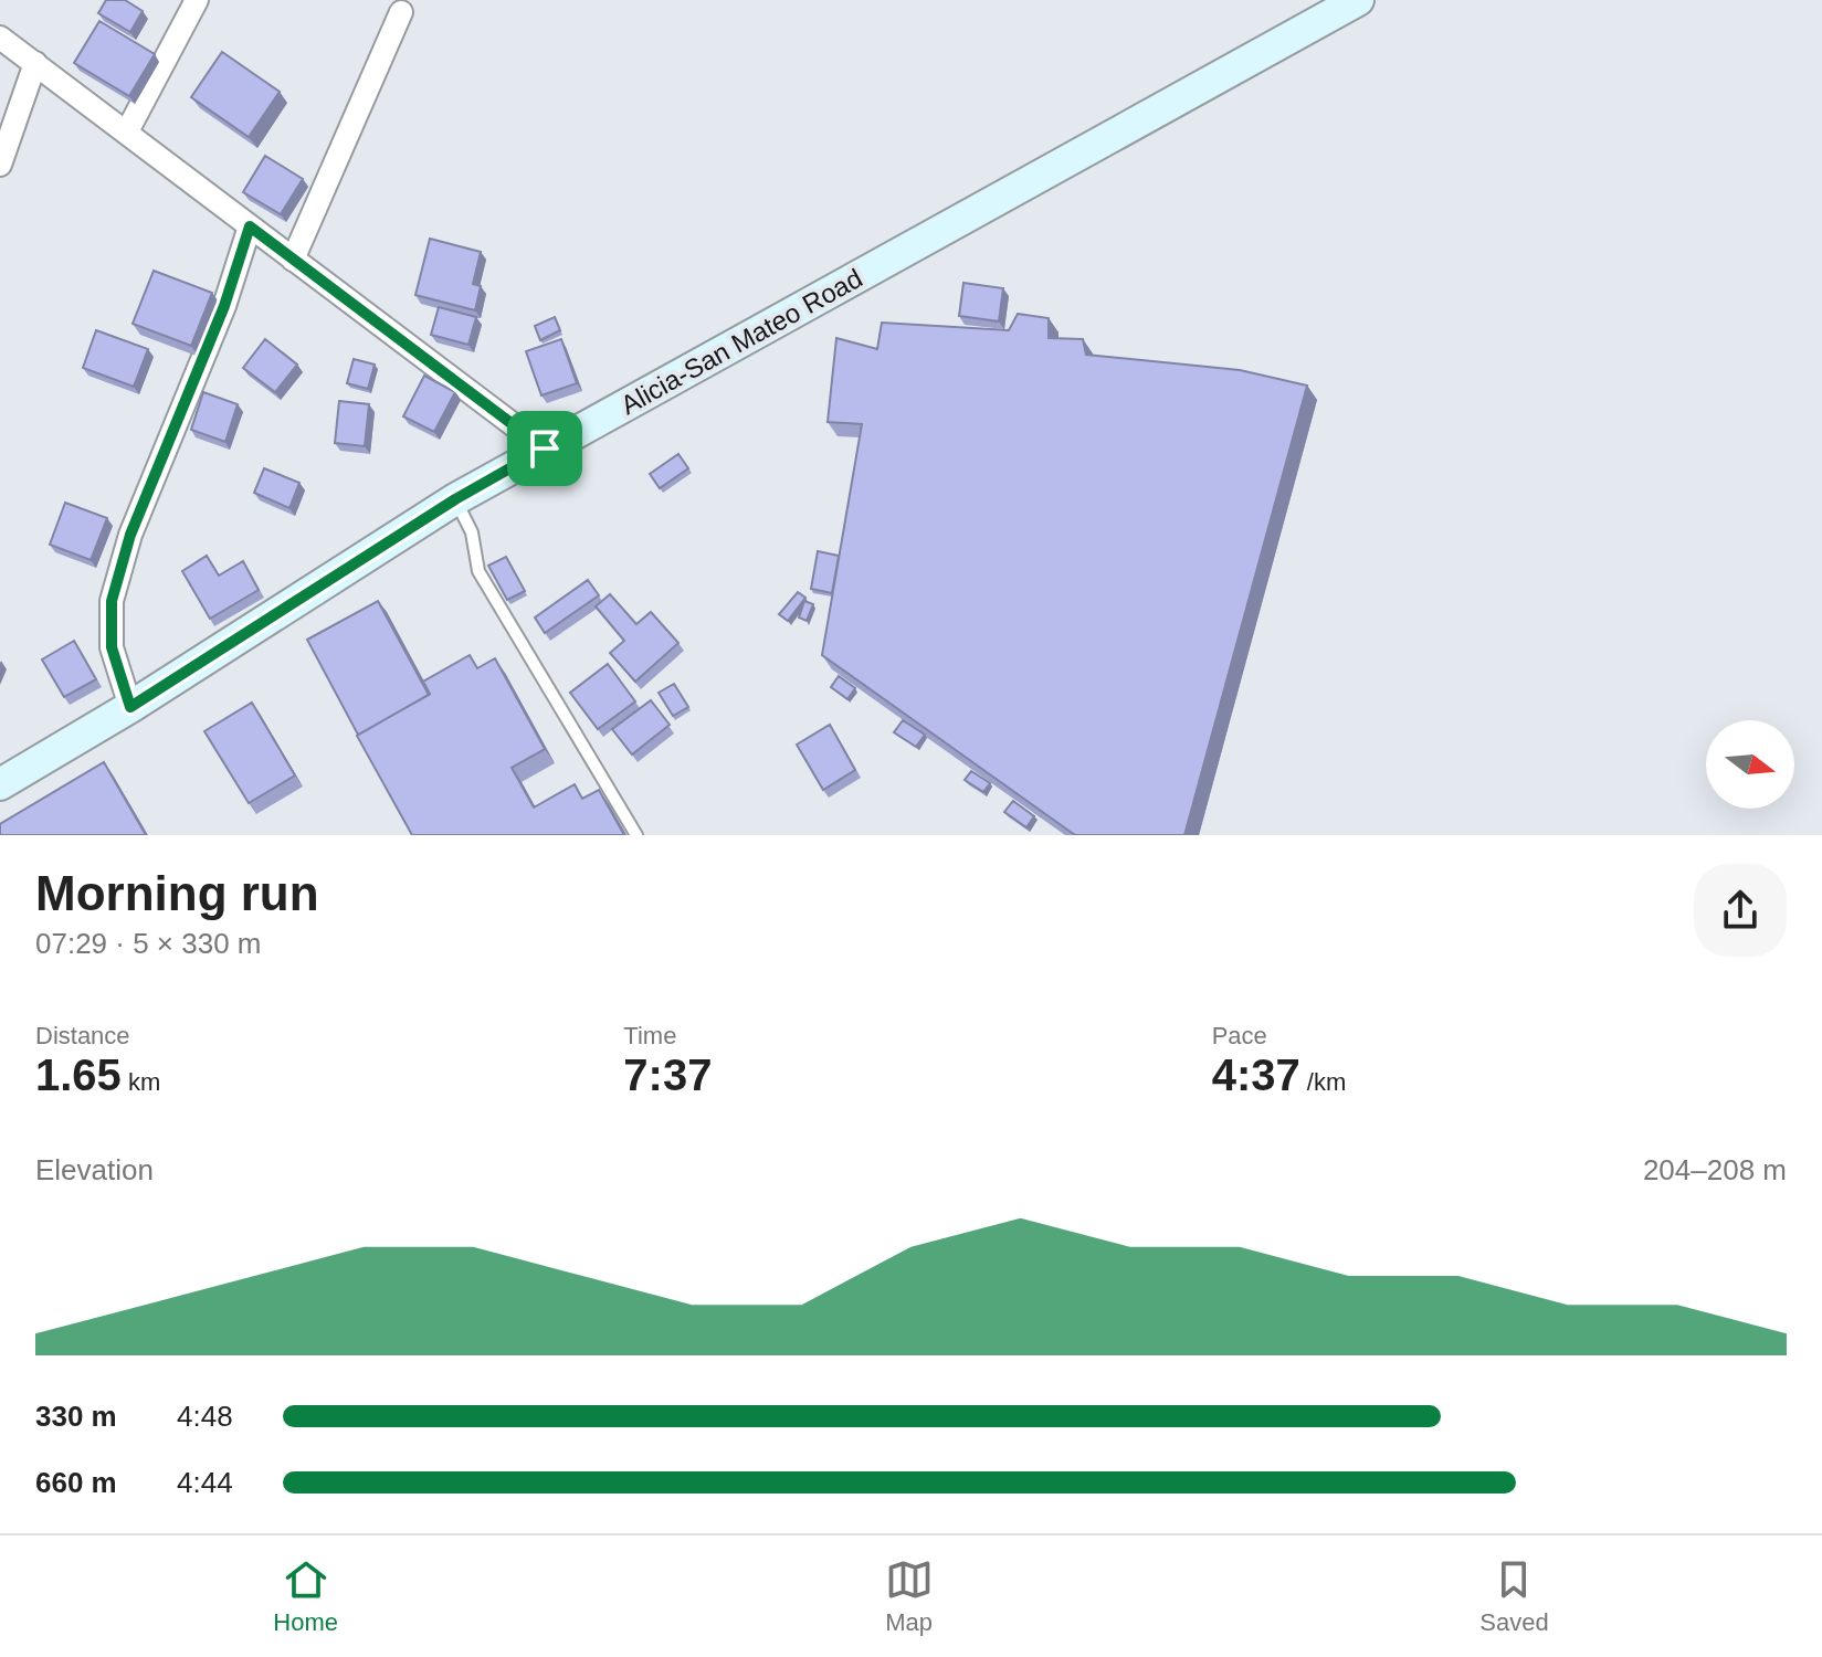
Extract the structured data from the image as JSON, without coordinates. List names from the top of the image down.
{
  "streets": {
    "main road": ["Alicia-San Mateo Road"]
  },
  "north": "right",
  "page": {
    "heading": ["Morning run", "07:29 · 5 × 330 m"],
    "stats": [
      ["Distance", "1.65 km"],
      ["Time", "7:37"],
      ["Pace", "4:37 /km"]
    ],
    "chart": ["Elevation", "204–208 m"],
    "list": [
      {
        "name": "330 m",
        "note": "4:48"
      },
      {
        "name": "660 m",
        "note": "4:44"
      }
    ],
    "tabs": ["Home", "Map", "Saved"]
  }
}
